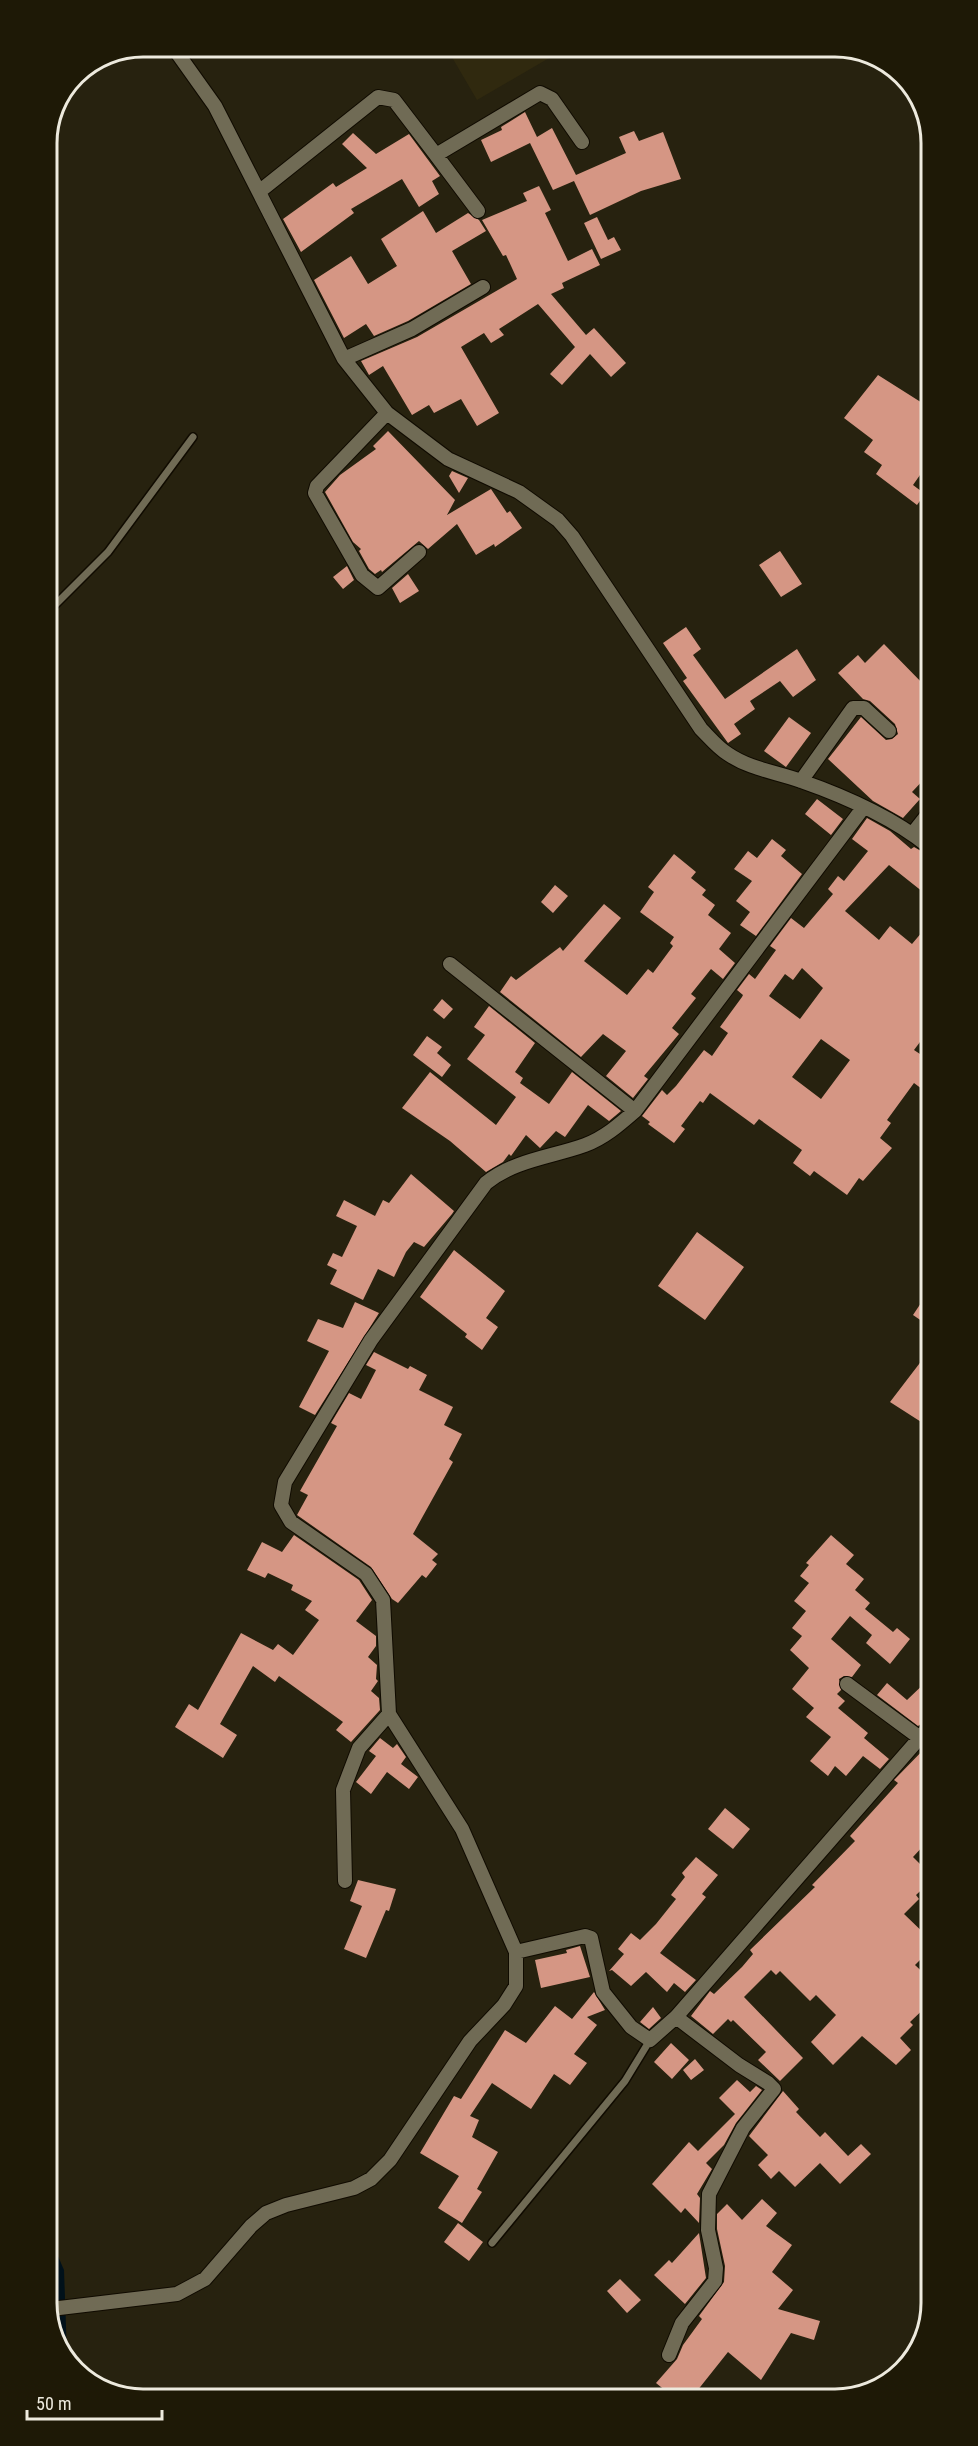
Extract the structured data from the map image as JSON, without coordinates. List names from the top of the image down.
{
  "scale_bar": "50 m"
}
